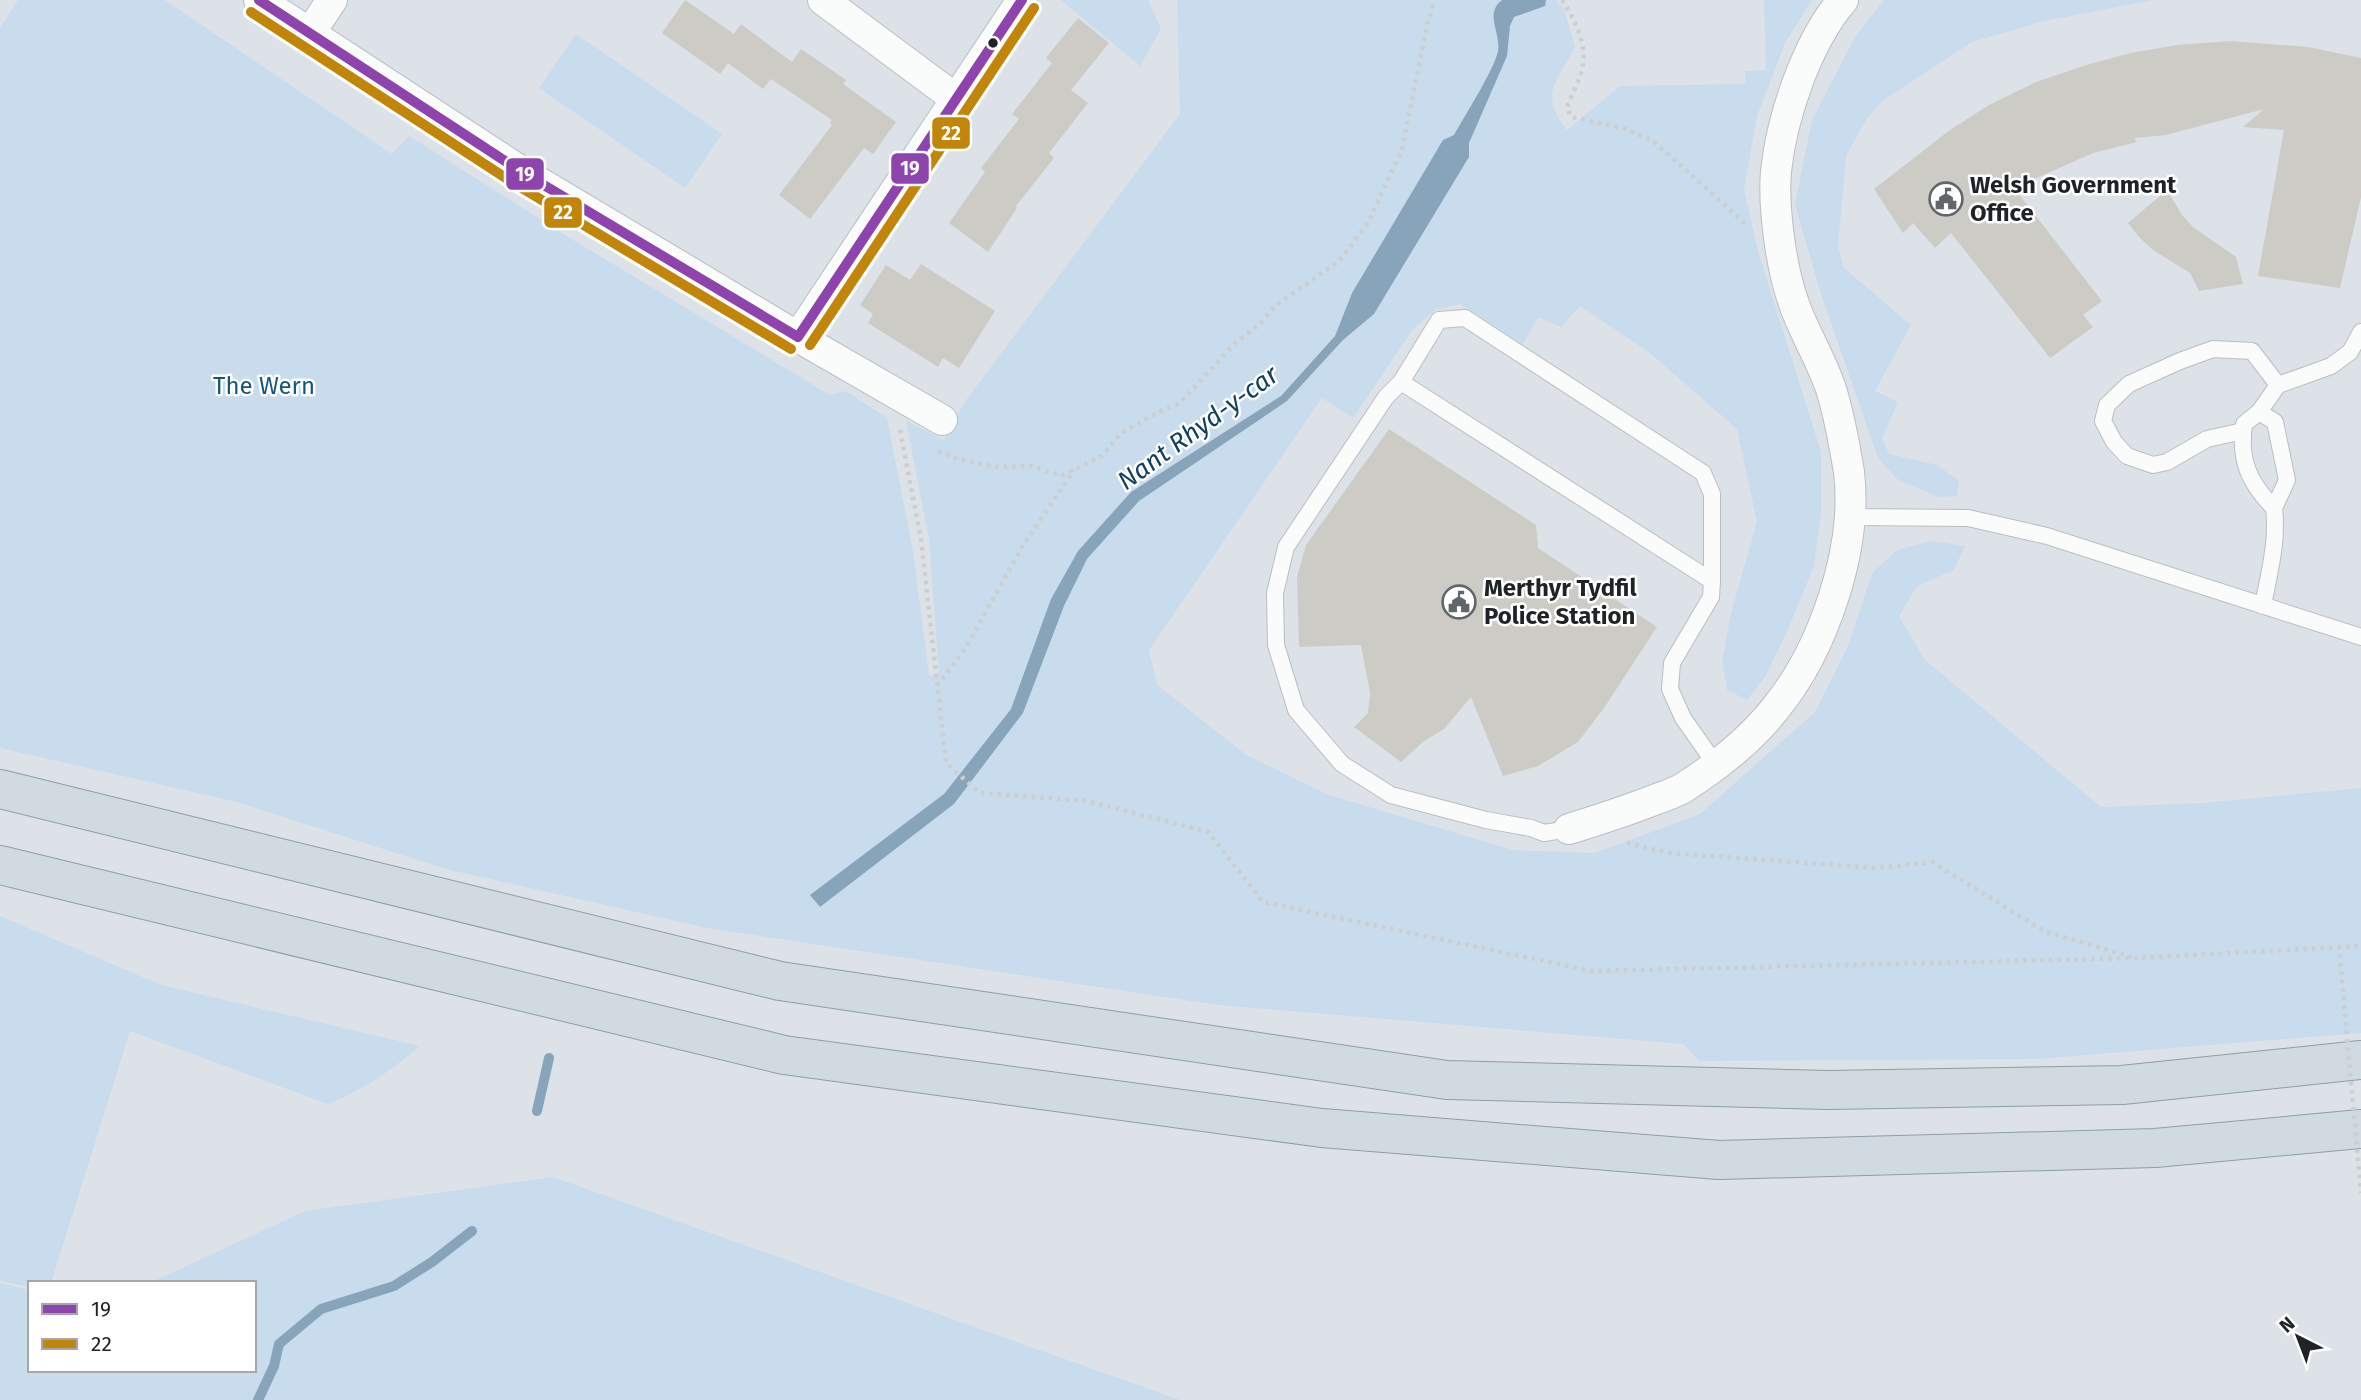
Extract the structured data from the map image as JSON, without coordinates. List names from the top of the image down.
{
  "water": ["Nant Rhyd-y-car"],
  "parks": ["The Wern"],
  "places": {
    "public building": ["Welsh Government Office", "Merthyr Tydfil Police Station"]
  },
  "lines": ["transit line 19", "transit line 22"],
  "legend": ["19", "22"],
  "north": "top left"
}
